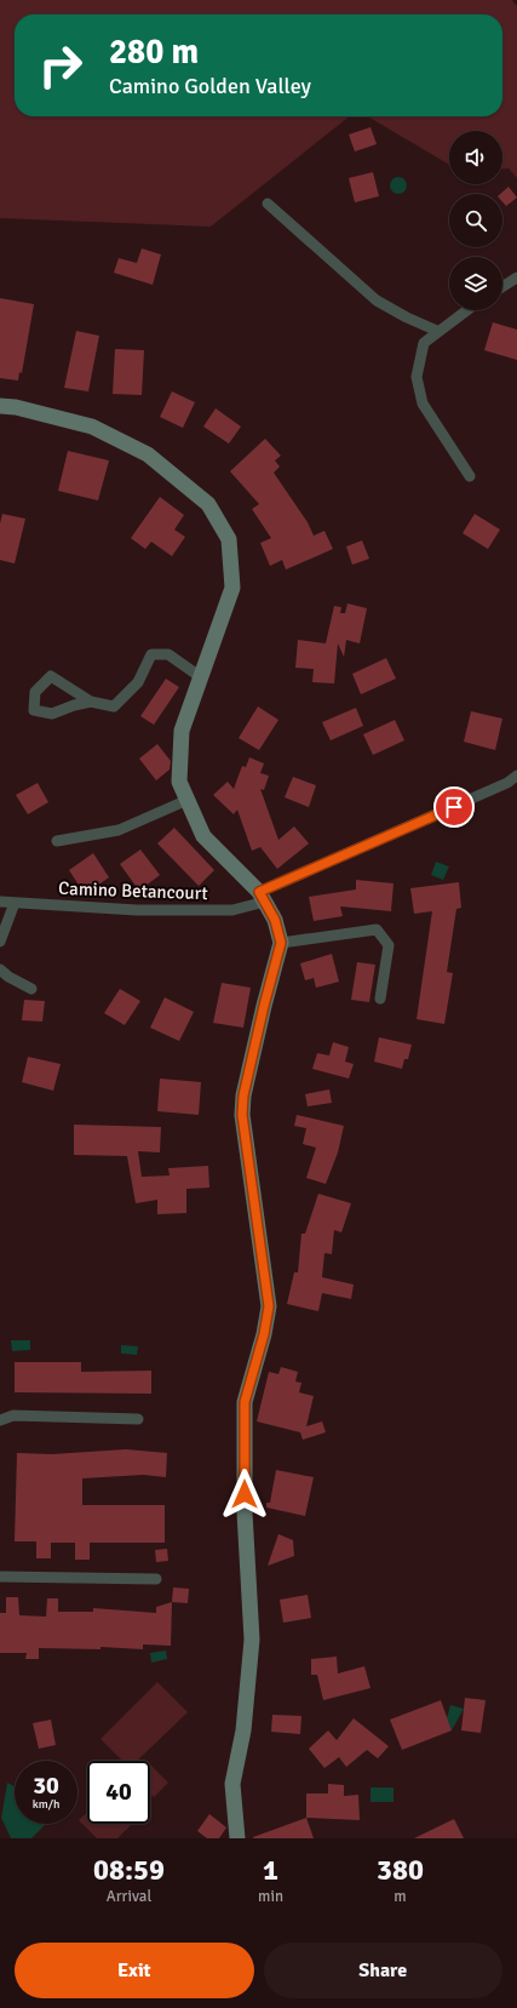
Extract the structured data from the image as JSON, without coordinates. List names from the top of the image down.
{
  "streets": {
    "street": ["Camino Betancourt"]
  },
  "page": {
    "turn": ["280 m", "Camino Golden Valley"],
    "speed": "30 km/h",
    "limit": "40",
    "eta": [
      "08:59",
      "Arrival",
      "1",
      "min",
      "380",
      "m"
    ],
    "buttons": ["Exit", "Share"]
  }
}
